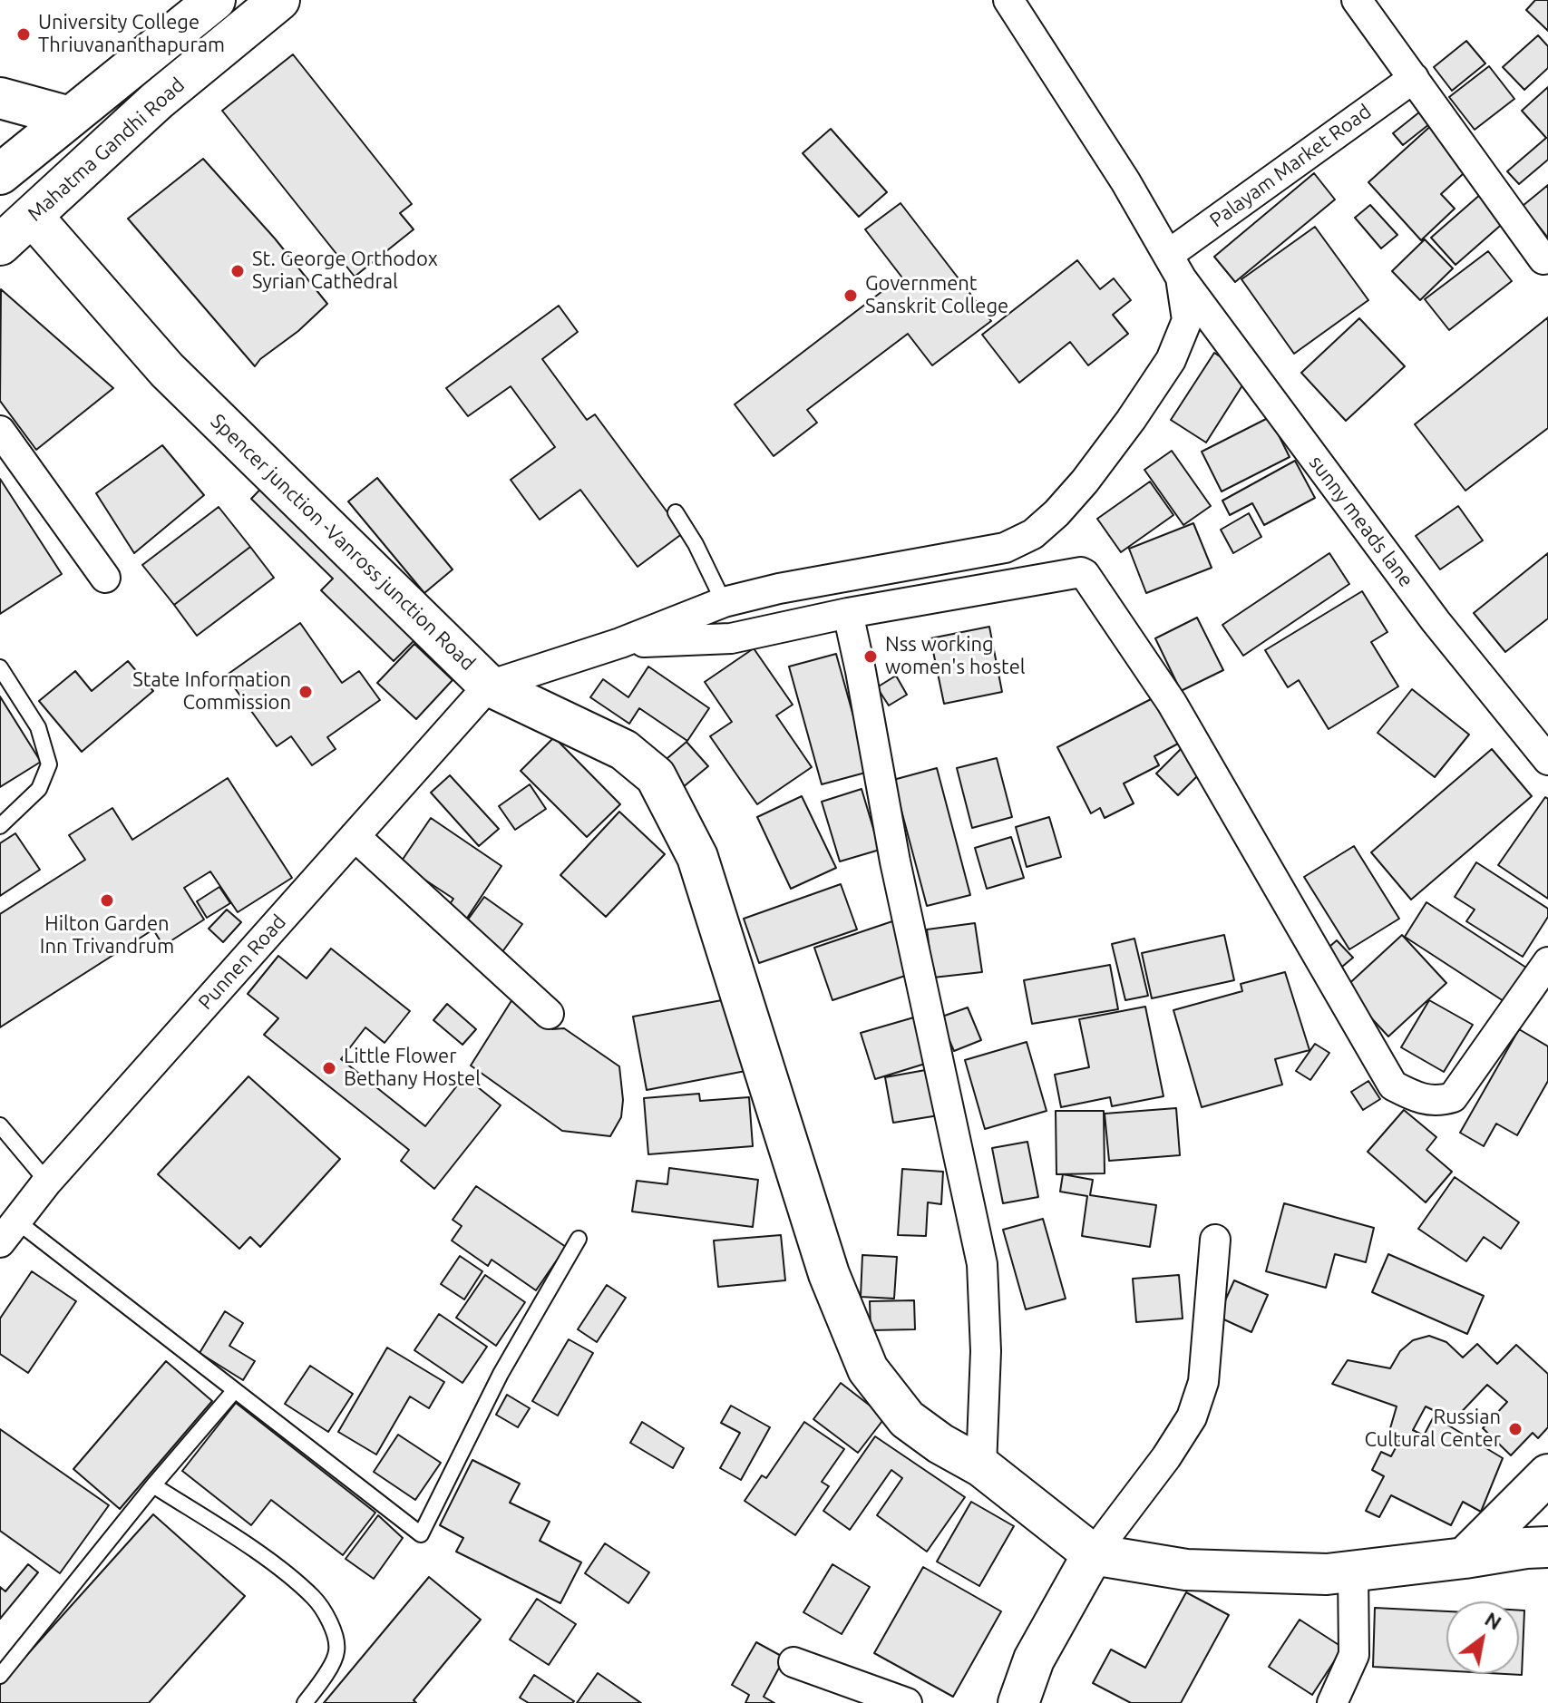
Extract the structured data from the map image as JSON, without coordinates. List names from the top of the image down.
{
  "streets": {
    "street": [
      "Mahatma Gandhi Road",
      "Palayam Market Road",
      "sunny meads lane",
      "Spencer junction -Vanross junction Road",
      "Punnen Road"
    ]
  },
  "crossings": [
    ["Mahatma Gandhi Road", "Spencer junction -Vanross junction Road"],
    ["Palayam Market Road", "sunny meads lane"],
    ["Palayam Market Road", "Spencer junction -Vanross junction Road"],
    ["sunny meads lane", "Spencer junction -Vanross junction Road"],
    ["Spencer junction -Vanross junction Road", "Punnen Road"]
  ],
  "places": [
    "University College Thriuvananthapuram",
    "St. George Orthodox Syrian Cathedral",
    "Government Sanskrit College",
    "Nss working women's hostel",
    "State Information Commission",
    "Hilton Garden Inn Trivandrum",
    "Little Flower Bethany Hostel",
    "Russian Cultural Center"
  ],
  "north": "top right"
}
